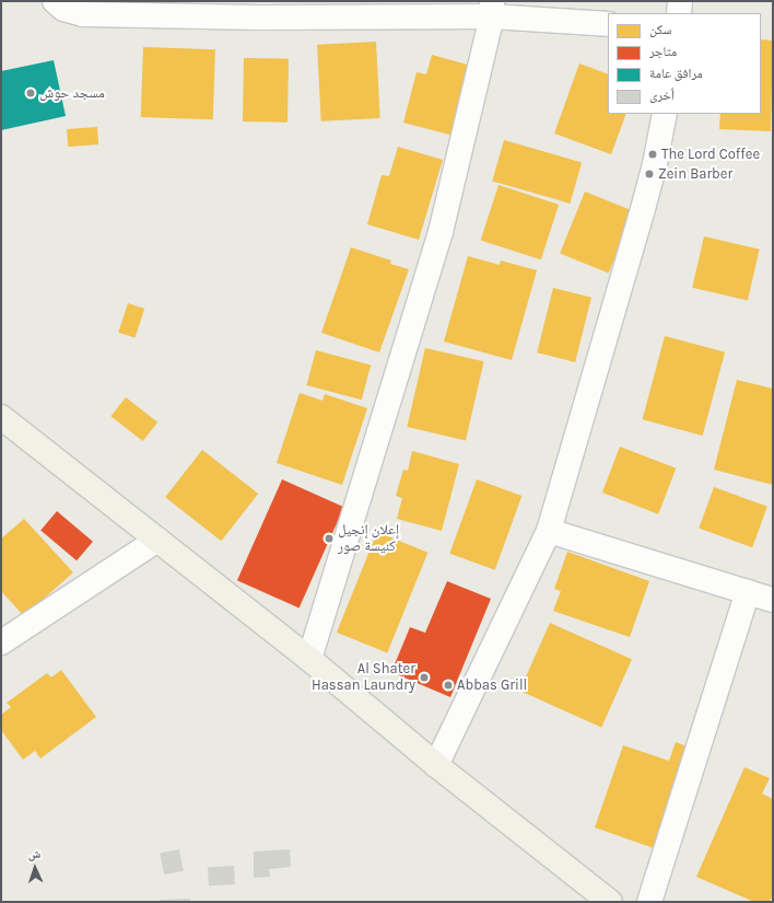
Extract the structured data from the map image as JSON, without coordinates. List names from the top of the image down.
{
  "places": [
    "مسجد حوش",
    "The Lord Coffee",
    "Zein Barber",
    "إعلان إنجيل كنيسة صور",
    "Al Shater Hassan Laundry",
    "Abbas Grill"
  ],
  "legend": [
    "سكن",
    "متاجر",
    "مرافق عامة",
    "أخرى"
  ],
  "north": "top"
}
